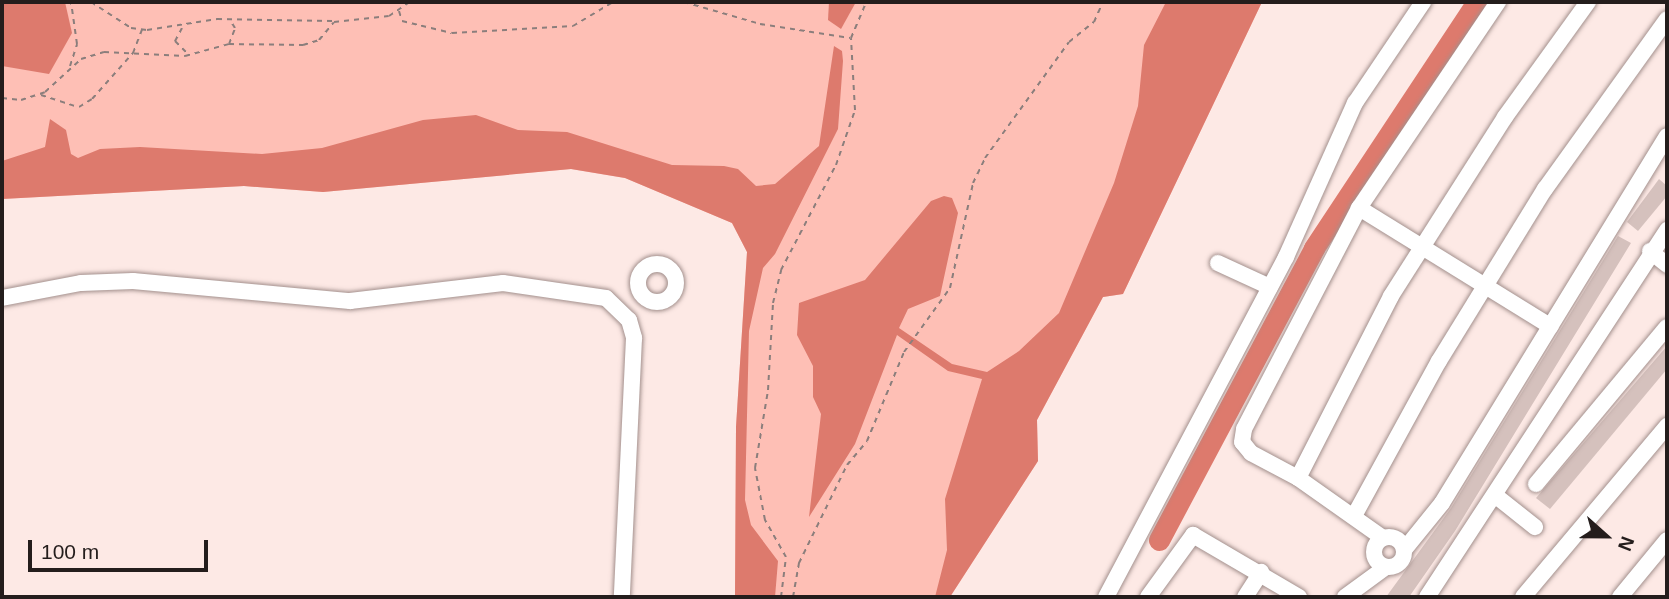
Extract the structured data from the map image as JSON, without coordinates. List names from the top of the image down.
{
  "scale_bar": "100 m",
  "north": "right"
}
